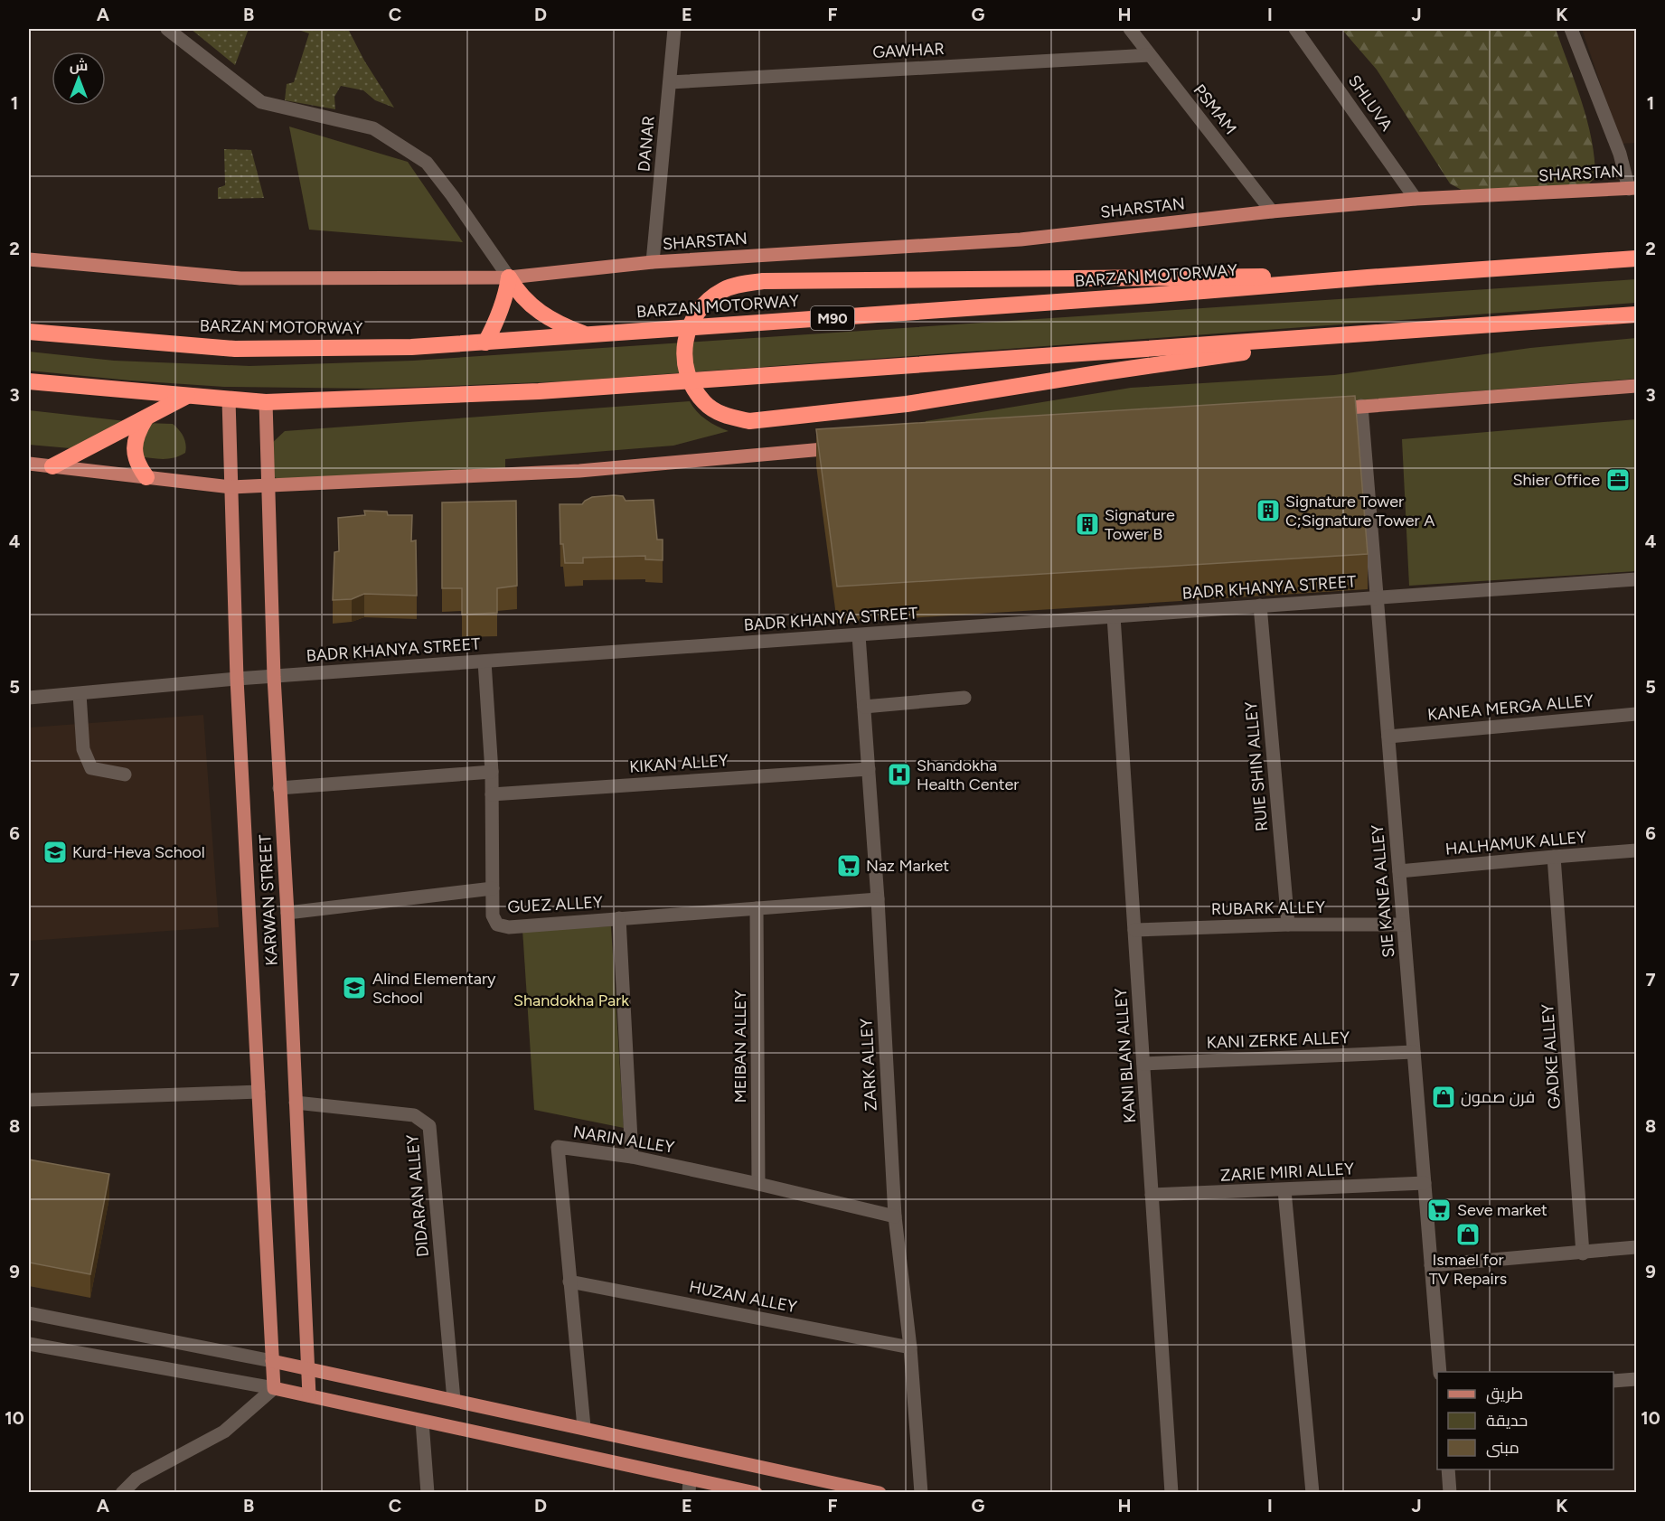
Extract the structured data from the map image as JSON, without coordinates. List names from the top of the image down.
{
  "streets": {
    "highway": ["BARZAN MOTORWAY", "M90"],
    "main road": ["SHARSTAN", "KARWAN STREET"],
    "street": [
      "GAWHAR",
      "SHLUVA",
      "PSMAM",
      "DANAR",
      "BADR KHANYA STREET",
      "KANEA MERGA ALLEY",
      "KIKAN ALLEY",
      "RUIE SHIN ALLEY",
      "HALHAMUK ALLEY",
      "SIE KANEA ALLEY",
      "GUEZ ALLEY",
      "RUBARK ALLEY",
      "KANI ZERKE ALLEY",
      "MEIBAN ALLEY",
      "KANI BLAN ALLEY",
      "GADKE ALLEY",
      "ZARK ALLEY",
      "NARIN ALLEY",
      "ZARIE MIRI ALLEY",
      "DIDARAN ALLEY",
      "HUZAN ALLEY"
    ]
  },
  "crossings": [
    ["GAWHAR", "PSMAM"],
    ["GAWHAR", "DANAR"],
    ["SHLUVA", "SHARSTAN"],
    ["PSMAM", "SHARSTAN"],
    ["DANAR", "SHARSTAN"],
    ["BADR KHANYA STREET", "RUIE SHIN ALLEY"],
    ["BADR KHANYA STREET", "SIE KANEA ALLEY"],
    ["BADR KHANYA STREET", "KARWAN STREET"],
    ["BADR KHANYA STREET", "GUEZ ALLEY"],
    ["BADR KHANYA STREET", "KANI BLAN ALLEY"],
    ["BADR KHANYA STREET", "ZARK ALLEY"],
    ["KANEA MERGA ALLEY", "SIE KANEA ALLEY"],
    ["KIKAN ALLEY", "GUEZ ALLEY"],
    ["KIKAN ALLEY", "ZARK ALLEY"],
    ["RUIE SHIN ALLEY", "RUBARK ALLEY"],
    ["HALHAMUK ALLEY", "SIE KANEA ALLEY"],
    ["HALHAMUK ALLEY", "GADKE ALLEY"],
    ["SIE KANEA ALLEY", "RUBARK ALLEY"],
    ["SIE KANEA ALLEY", "KANI ZERKE ALLEY"],
    ["SIE KANEA ALLEY", "ZARIE MIRI ALLEY"],
    ["KARWAN STREET", "DIDARAN ALLEY"],
    ["GUEZ ALLEY", "MEIBAN ALLEY"],
    ["GUEZ ALLEY", "ZARK ALLEY"],
    ["RUBARK ALLEY", "KANI BLAN ALLEY"],
    ["KANI ZERKE ALLEY", "KANI BLAN ALLEY"],
    ["MEIBAN ALLEY", "NARIN ALLEY"],
    ["KANI BLAN ALLEY", "ZARIE MIRI ALLEY"],
    ["ZARK ALLEY", "NARIN ALLEY"],
    ["ZARK ALLEY", "HUZAN ALLEY"],
    ["NARIN ALLEY", "HUZAN ALLEY"]
  ],
  "parks": ["Shandokha Park"],
  "places": {
    "office": ["Shier Office"],
    "building": ["Signature Tower C;Signature Tower A", "Signature Tower B"],
    "hospital": ["Shandokha Health Center"],
    "school or university": ["Kurd-Heva School", "Alind Elementary School"],
    "supermarket": ["Naz Market", "Seve market"],
    "shop": ["فرن صمون", "Ismael for TV Repairs"]
  },
  "legend": ["طريق", "حديقة", "مبنى"],
  "north": "top",
  "grid": {
    "columns": [
      "A",
      "B",
      "C",
      "D",
      "E",
      "F",
      "G",
      "H",
      "I",
      "J",
      "K"
    ],
    "rows": [
      "1",
      "2",
      "3",
      "4",
      "5",
      "6",
      "7",
      "8",
      "9",
      "10"
    ]
  }
}
